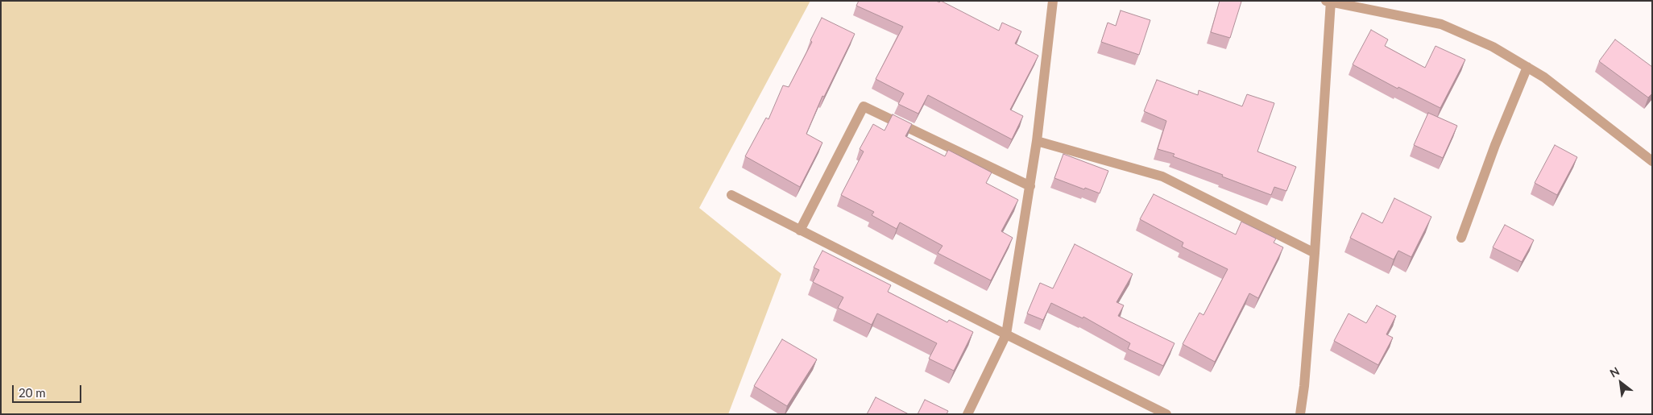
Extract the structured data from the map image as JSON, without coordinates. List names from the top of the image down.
{
  "scale_bar": "20 m",
  "north": "top left"
}
